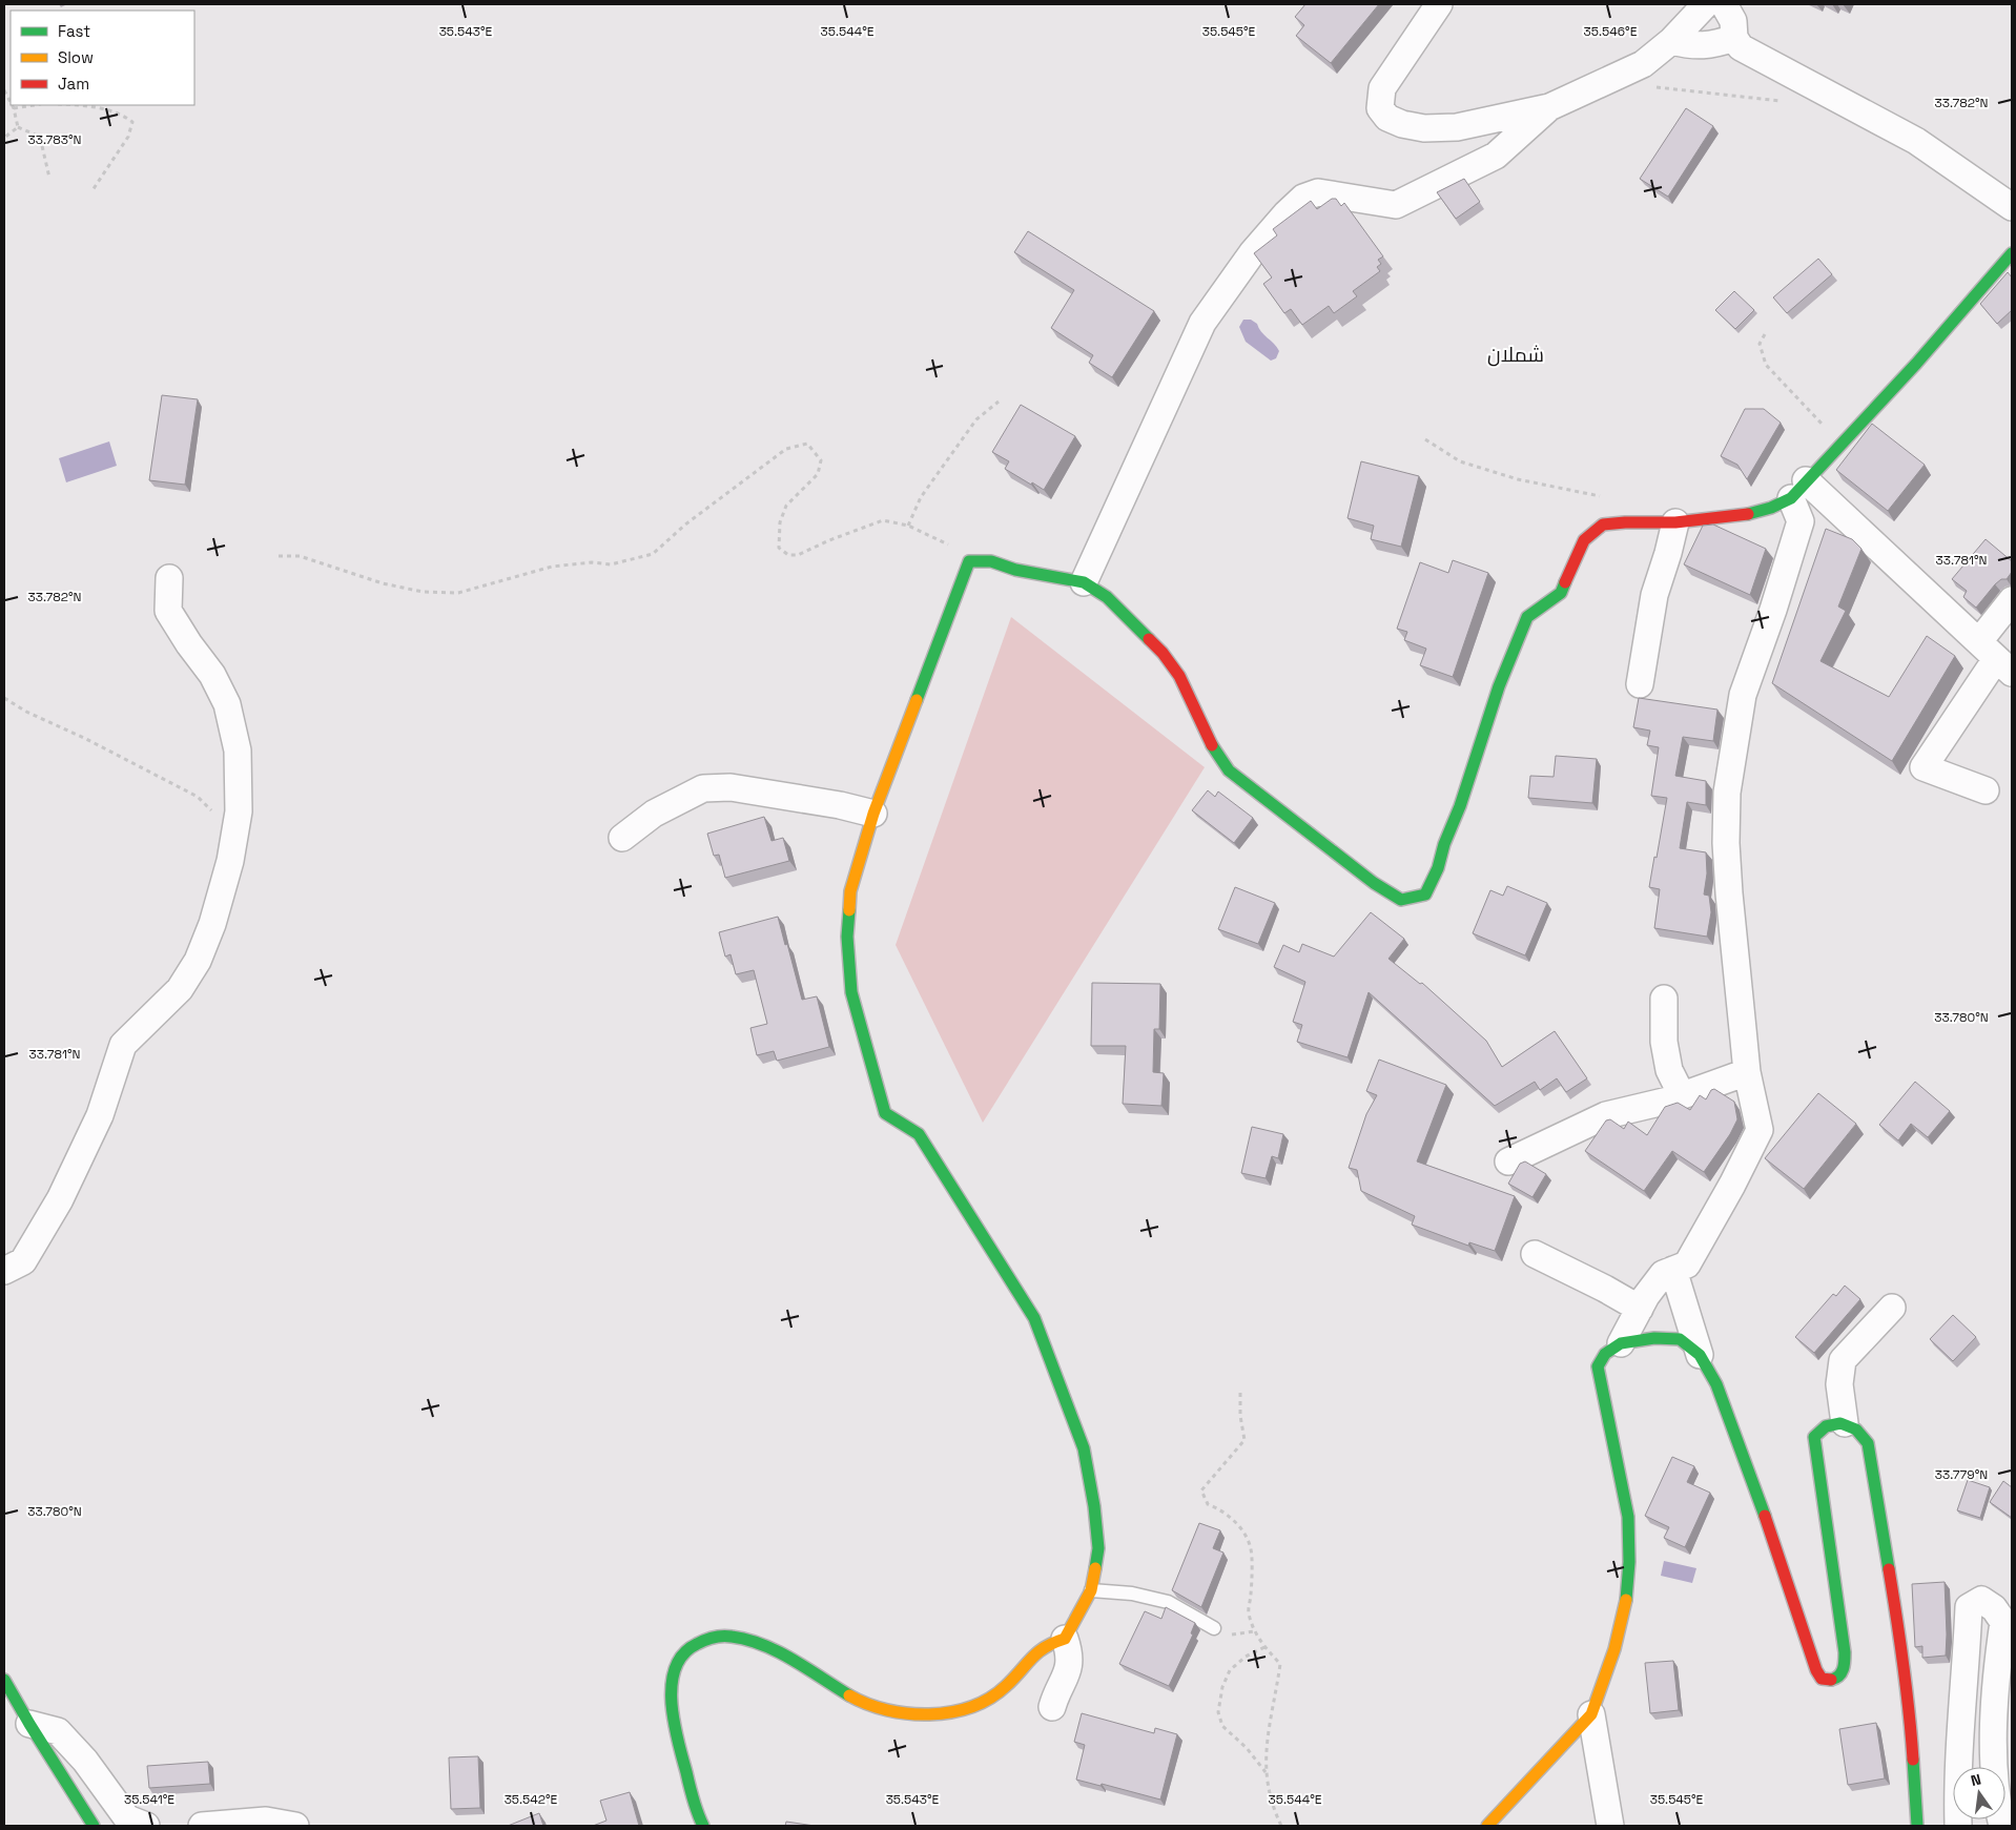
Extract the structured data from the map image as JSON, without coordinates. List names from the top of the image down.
{
  "districts": ["شملان"],
  "legend": ["Fast", "Slow", "Jam"],
  "north": "top",
  "coordinates": [
    "35.543°E",
    "35.544°E",
    "35.545°E",
    "35.546°E",
    "33.782°N",
    "33.783°N",
    "33.781°N",
    "33.780°N",
    "33.779°N",
    "35.541°E",
    "35.542°E"
  ]
}
